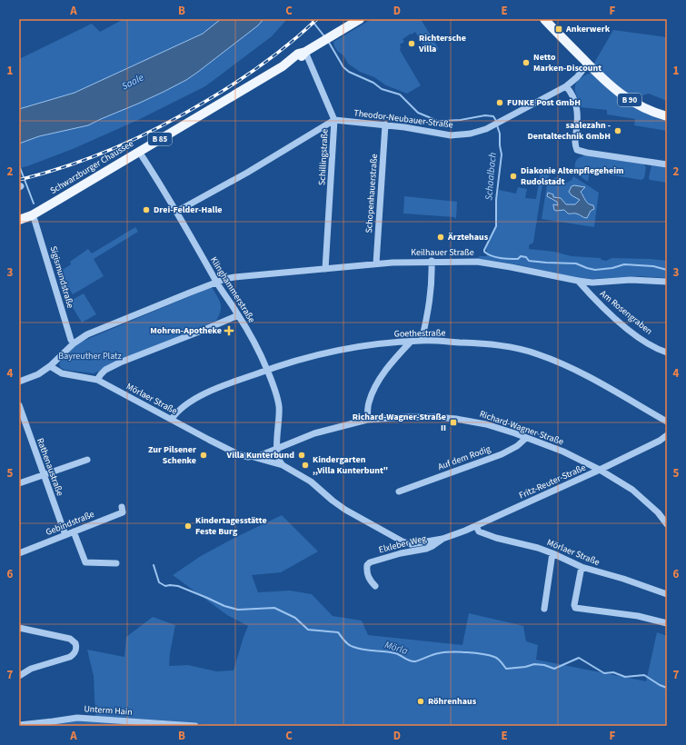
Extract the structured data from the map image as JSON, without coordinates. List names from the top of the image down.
{
  "streets": {
    "main road": ["B 90", "B 85", "Schwarzburger Chaussee"],
    "street": [
      "Theodor-Neubauer-Straße",
      "Schillingstraße",
      "Schopenhauerstraße",
      "Keilhauer Straße",
      "Sigismundstraße",
      "Klinghammerstraße",
      "Am Rosengraben",
      "Goethestraße",
      "Mörlaer Straße",
      "Richard-Wagner-Straße",
      "Auf dem Rodig",
      "Rathenaustraße",
      "Fritz-Reuter-Straße",
      "Gebindstraße",
      "Elxleber Weg",
      "Unterm Hain"
    ]
  },
  "crossings": [
    ["B 90", "Theodor-Neubauer-Straße"],
    ["Theodor-Neubauer-Straße", "Schillingstraße"],
    ["Theodor-Neubauer-Straße", "Schopenhauerstraße"],
    ["Schillingstraße", "Schwarzburger Chaussee"],
    ["Schillingstraße", "Keilhauer Straße"],
    ["Schwarzburger Chaussee", "Sigismundstraße"],
    ["Schwarzburger Chaussee", "Klinghammerstraße"],
    ["Schopenhauerstraße", "Keilhauer Straße"],
    ["Keilhauer Straße", "Klinghammerstraße"],
    ["Keilhauer Straße", "Am Rosengraben"],
    ["Klinghammerstraße", "Goethestraße"],
    ["Klinghammerstraße", "Richard-Wagner-Straße"],
    ["Goethestraße", "Mörlaer Straße"],
    ["Mörlaer Straße", "Richard-Wagner-Straße"],
    ["Mörlaer Straße", "Fritz-Reuter-Straße"],
    ["Richard-Wagner-Straße", "Auf dem Rodig"],
    ["Richard-Wagner-Straße", "Fritz-Reuter-Straße"],
    ["Rathenaustraße", "Gebindstraße"],
    ["Fritz-Reuter-Straße", "Elxleber Weg"]
  ],
  "water": ["Saale", "Schaalbach", "Mörla"],
  "parks": ["Bayreuther Platz"],
  "places": {
    "transit": ["Ankerwerk", "Richard-Wagner-Straße II"],
    "other": [
      "Richtersche Villa",
      "Netto Marken-Discount",
      "FUNKE Post GmbH",
      "saalezahn - Dentaltechnik GmbH",
      "Diakonie Altenpflegeheim Rudolstadt",
      "Drei-Felder-Halle",
      "Ärztehaus",
      "Zur Pilsener Schenke",
      "Villa Kunterbund",
      "Kindergarten ,,Villa Kunterbunt\"",
      "Kindertagesstätte Feste Burg",
      "Röhrenhaus"
    ],
    "health": ["Mohren-Apotheke"]
  },
  "grid": {
    "columns": [
      "A",
      "B",
      "C",
      "D",
      "E",
      "F"
    ],
    "rows": [
      "1",
      "2",
      "3",
      "4",
      "5",
      "6",
      "7"
    ]
  }
}
